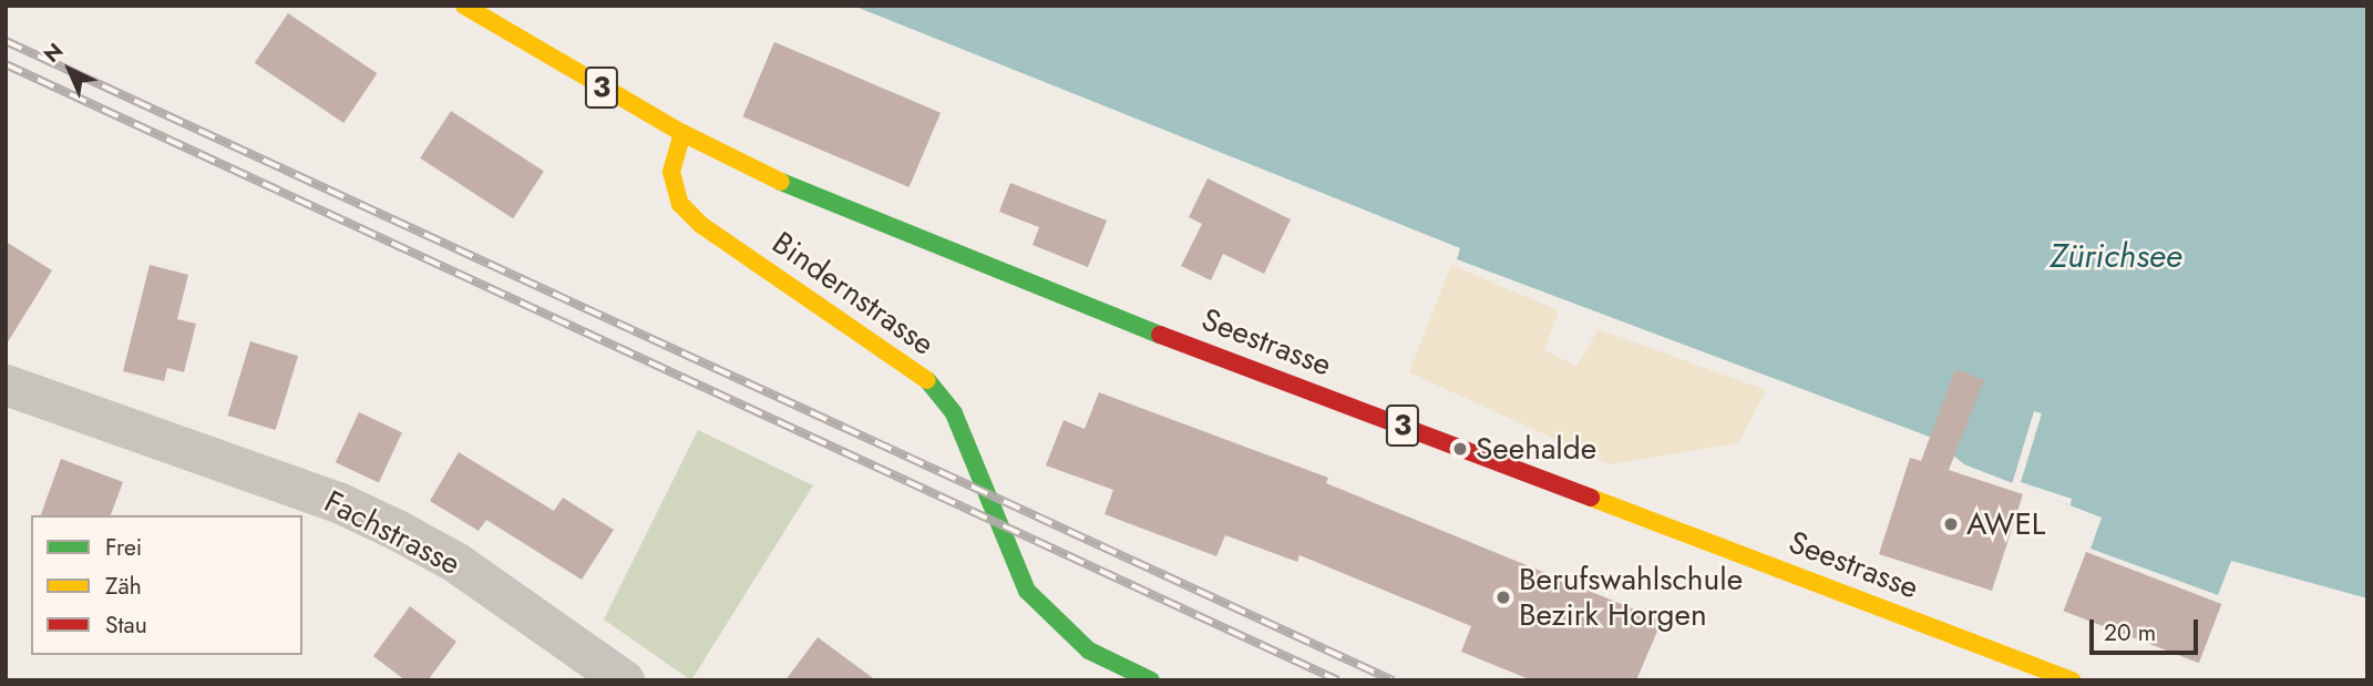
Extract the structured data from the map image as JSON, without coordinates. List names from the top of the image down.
{
  "streets": {
    "main road": ["3", "Bindernstrasse", "Seestrasse"],
    "street": ["Fachstrasse"]
  },
  "crossings": [
    ["Bindernstrasse", "Seestrasse"]
  ],
  "water": ["Zürichsee"],
  "places": ["Seehalde", "AWEL", "Berufswahlschule Bezirk Horgen"],
  "legend": ["Frei", "Zäh", "Stau"],
  "scale_bar": "20 m",
  "north": "top left"
}
